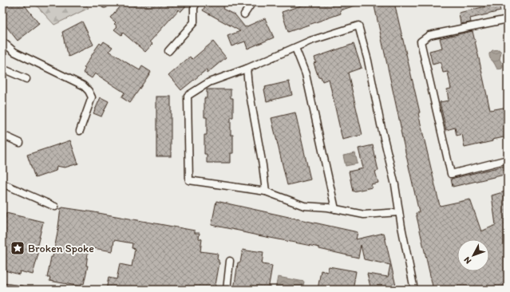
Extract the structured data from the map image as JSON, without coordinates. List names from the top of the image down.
{
  "places": {
    "place": ["Broken Spoke"]
  },
  "north": "bottom left"
}
